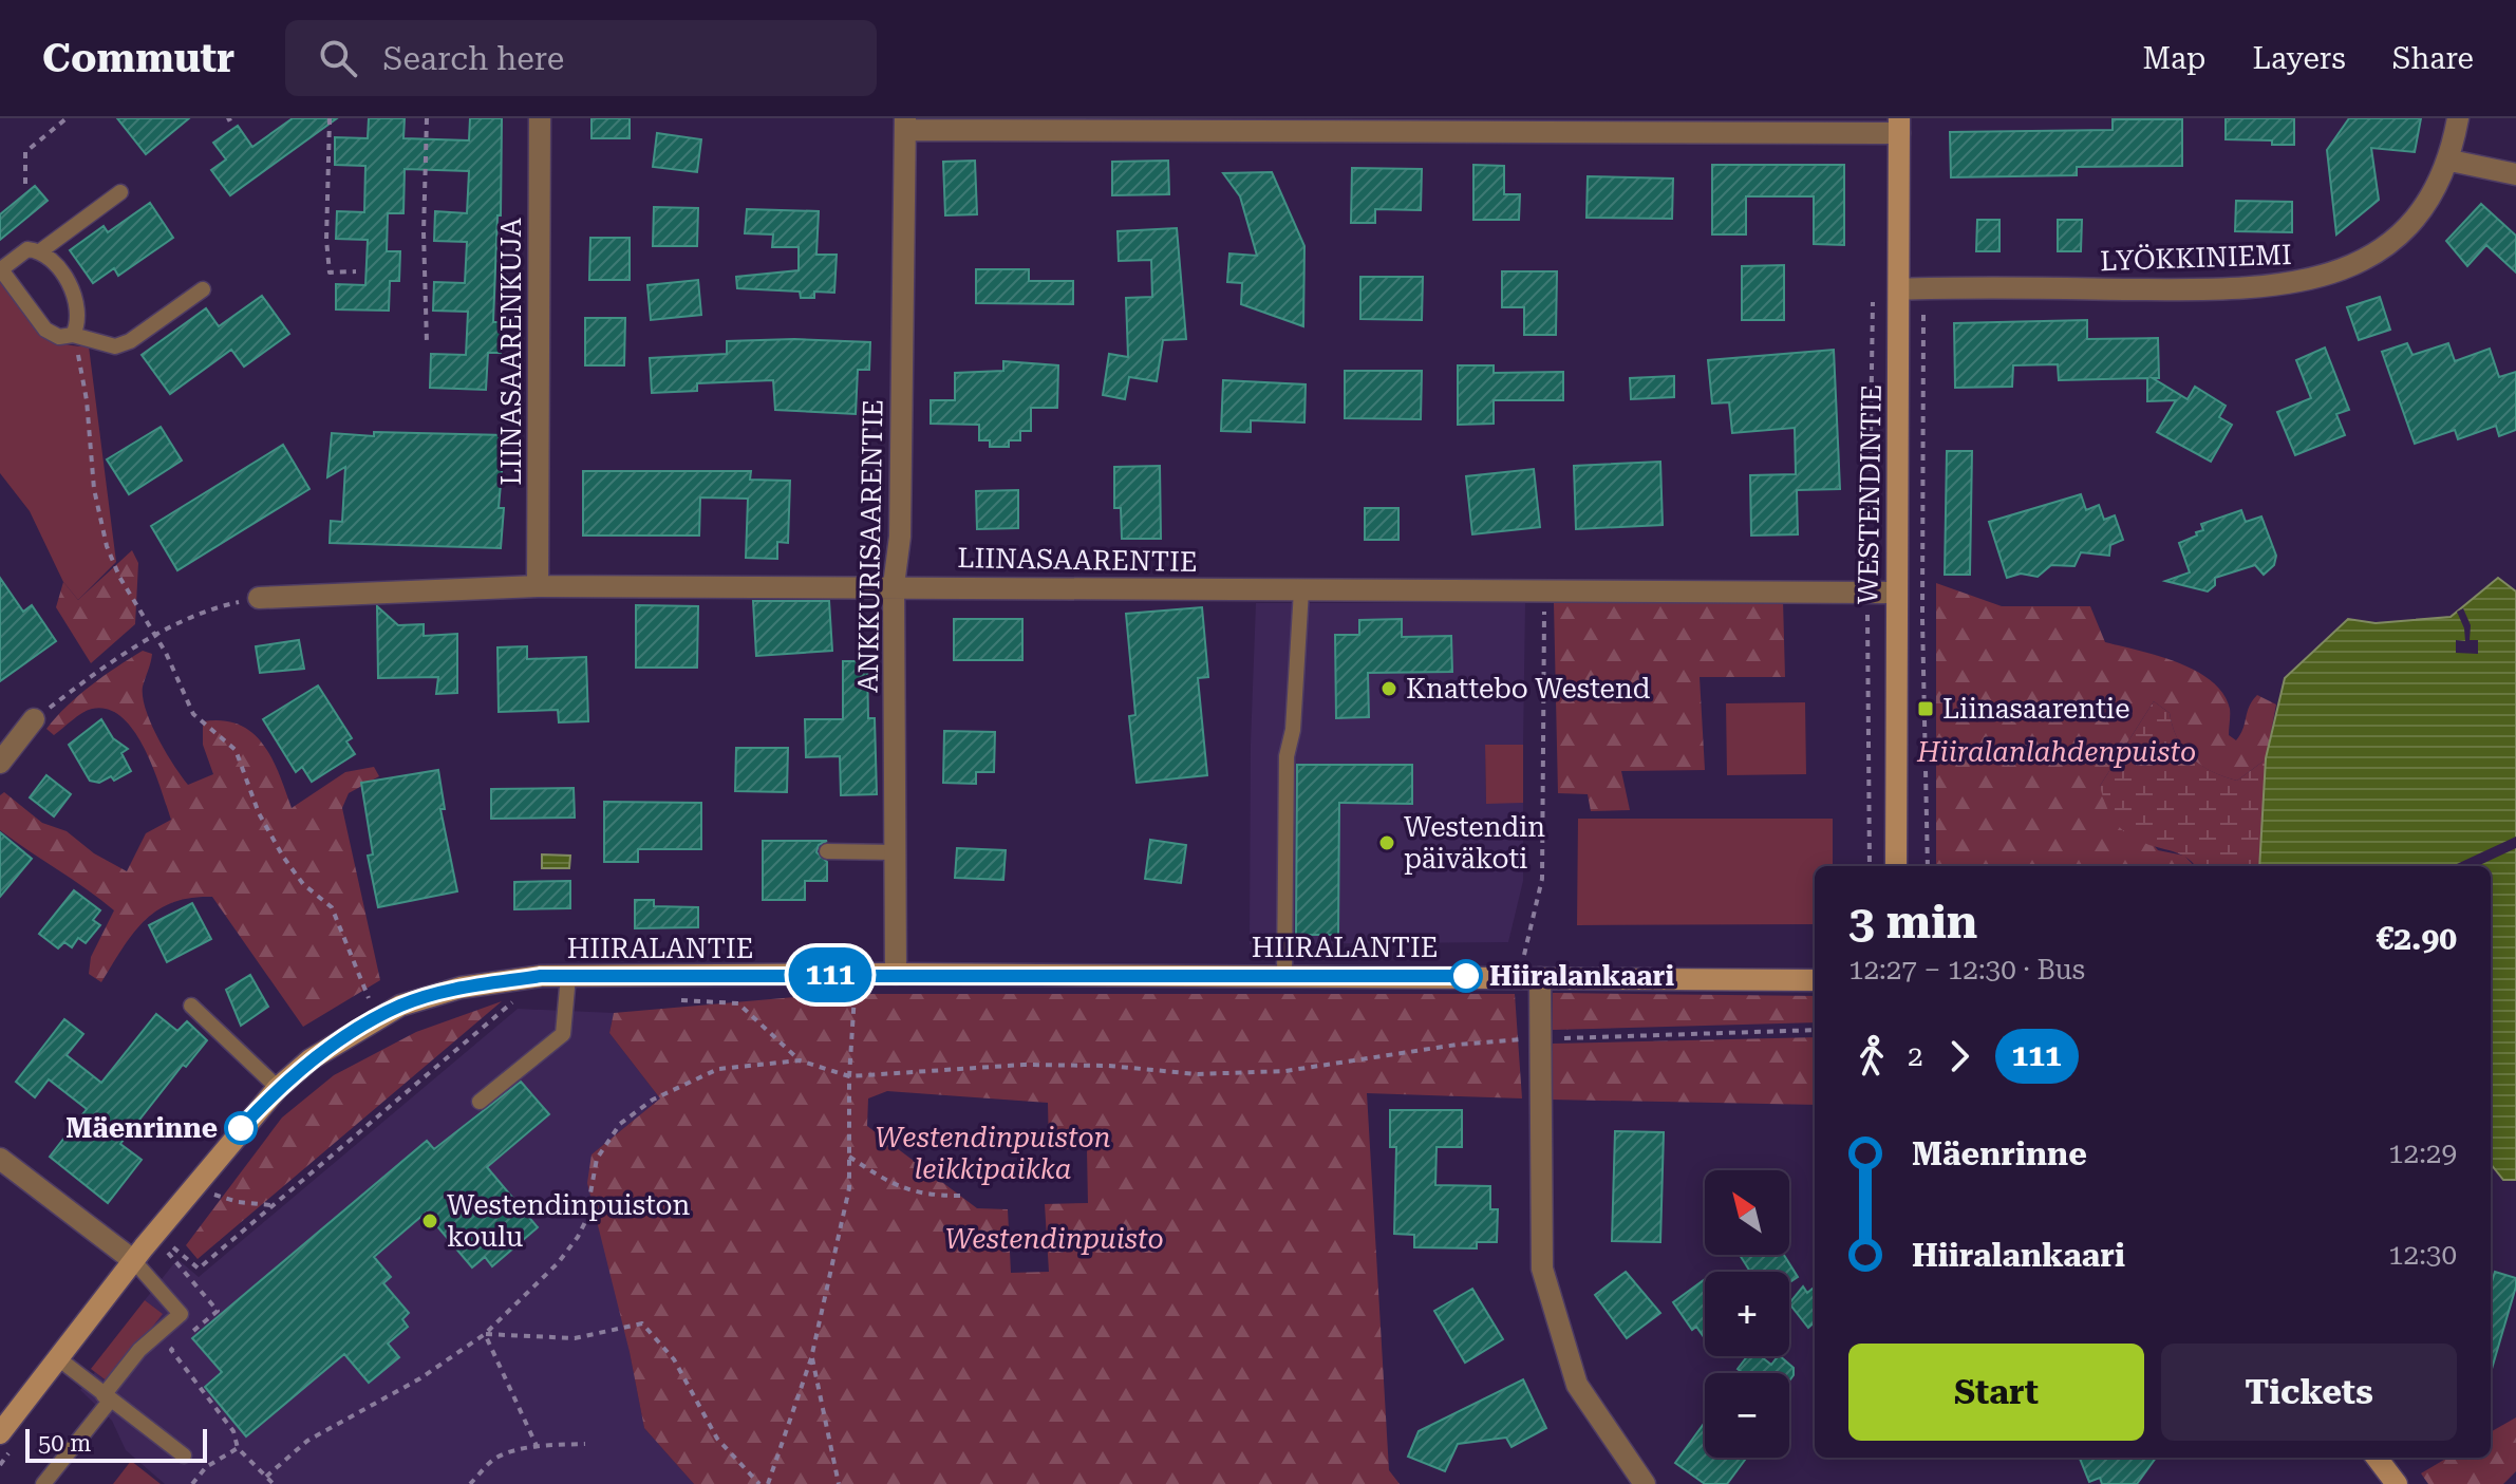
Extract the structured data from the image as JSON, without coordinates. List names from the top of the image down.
{
  "streets": {
    "street": [
      "LYÖKKINIEMI",
      "LIINASAARENKUJA",
      "WESTENDINTIE",
      "ANKKURISAARENTIE",
      "LIINASAARENTIE",
      "HIIRALANTIE"
    ]
  },
  "crossings": [
    ["LYÖKKINIEMI", "WESTENDINTIE"],
    ["LIINASAARENKUJA", "LIINASAARENTIE"],
    ["WESTENDINTIE", "LIINASAARENTIE"],
    ["ANKKURISAARENTIE", "LIINASAARENTIE"],
    ["ANKKURISAARENTIE", "HIIRALANTIE"]
  ],
  "parks": ["Hiiralanlahdenpuisto", "Westendinpuiston leikkipaikka", "Westendinpuisto"],
  "places": {
    "other": [
      "Knattebo Westend",
      "Westendin päiväkoti",
      "Hiiralankaari",
      "Mäenrinne",
      "Westendinpuiston koulu"
    ],
    "transit": ["Liinasaarentie"]
  },
  "lines": ["bus line 111"],
  "scale_bar": "50 m",
  "north": "top left",
  "page": {
    "header": "Commutr",
    "search": "Search here",
    "nav": ["Map", "Layers", "Share"],
    "on_map": "111",
    "heading": ["3 min", "12:27 – 12:30 · Bus", "€2.90"],
    "legs": ["2", "111"],
    "list": [
      {
        "name": "Mäenrinne",
        "value": "12:29"
      },
      {
        "name": "Hiiralankaari",
        "value": "12:30"
      }
    ],
    "map_buttons": ["+", "−"],
    "buttons": ["Start", "Tickets"],
    "scale": "50 m"
  }
}
